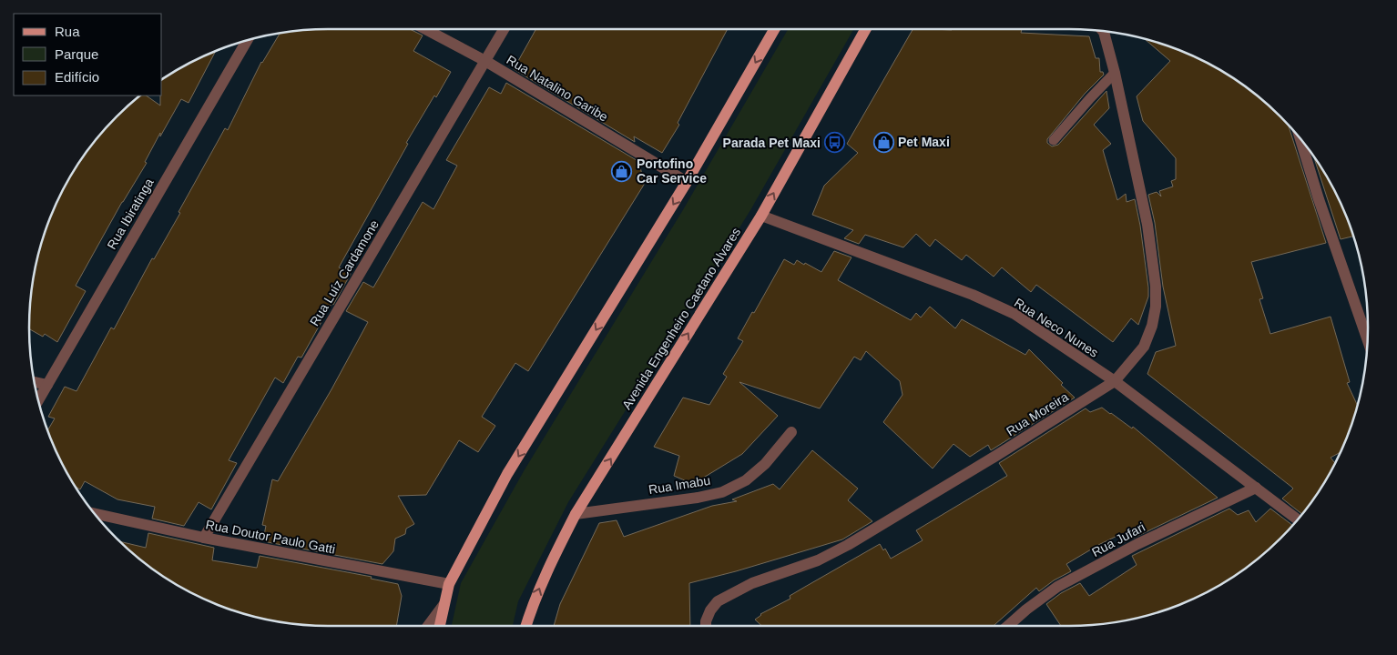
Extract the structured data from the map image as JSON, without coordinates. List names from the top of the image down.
{
  "streets": {
    "main road": ["Avenida Engenheiro Caetano Alvares"],
    "street": [
      "Rua Natalino Garibe",
      "Rua Ibiratinga",
      "Rua Luíz Cardamone",
      "Rua Neco Nunes",
      "Rua Moreira",
      "Rua Imabu",
      "Rua Doutor Paulo Gatti",
      "Rua Jufari"
    ]
  },
  "crossings": [
    ["Rua Natalino Garibe", "Rua Luíz Cardamone"],
    ["Rua Luíz Cardamone", "Rua Doutor Paulo Gatti"],
    ["Avenida Engenheiro Caetano Alvares", "Rua Neco Nunes"],
    ["Avenida Engenheiro Caetano Alvares", "Rua Imabu"],
    ["Rua Neco Nunes", "Rua Moreira"],
    ["Rua Neco Nunes", "Rua Jufari"]
  ],
  "places": {
    "shop": ["Pet Maxi", "Portofino Car Service"],
    "bus stop": ["Parada Pet Maxi"]
  },
  "legend": ["Rua", "Parque", "Edifício"]
}
